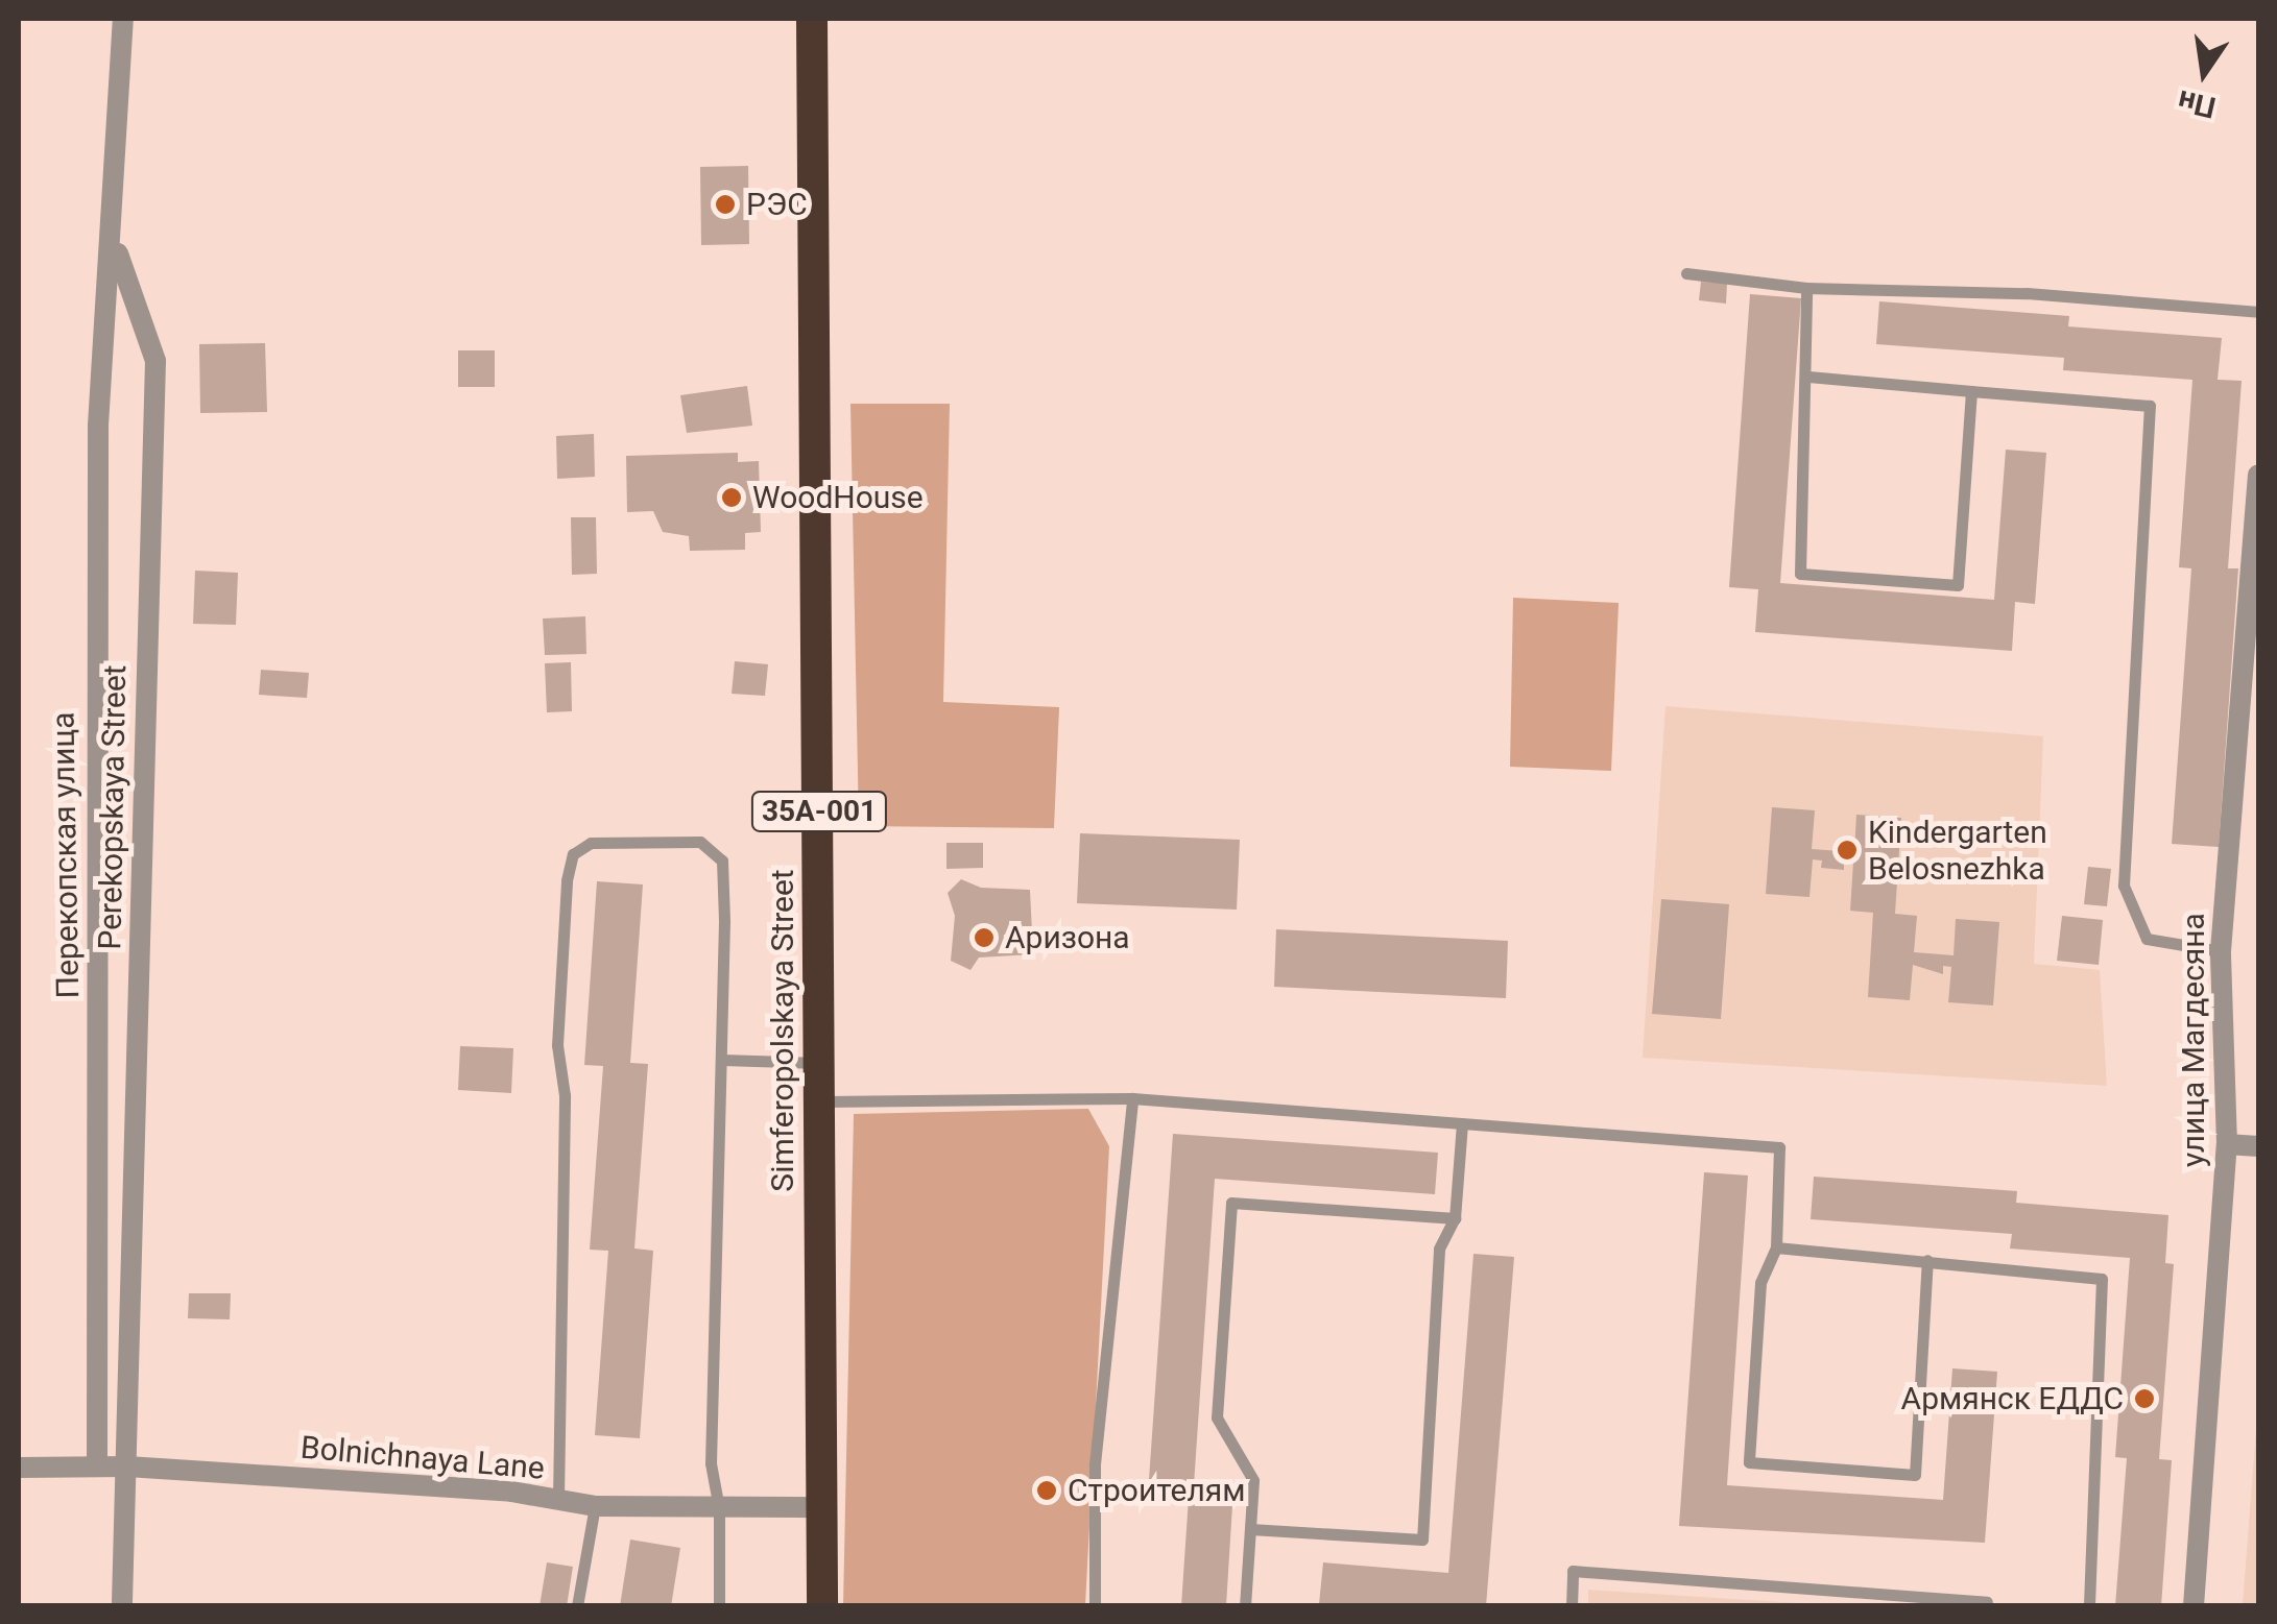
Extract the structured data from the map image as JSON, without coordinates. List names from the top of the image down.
{
  "streets": {
    "highway": ["35А-001", "Simferopolskaya Street"],
    "street": [
      "Perekopskaya Street",
      "Перекопская улица",
      "улица Магдесяна",
      "Bolnichnaya Lane"
    ]
  },
  "crossings": [
    ["Perekopskaya Street", "Перекопская улица"],
    ["Perekopskaya Street", "Bolnichnaya Lane"],
    ["Перекопская улица", "Bolnichnaya Lane"],
    ["Simferopolskaya Street", "Bolnichnaya Lane"]
  ],
  "places": [
    "РЭС",
    "WoodHouse",
    "Kindergarten Belosnezhka",
    "Аризона",
    "Армянск ЕДДС",
    "Строителям"
  ],
  "north": "bottom"
}
